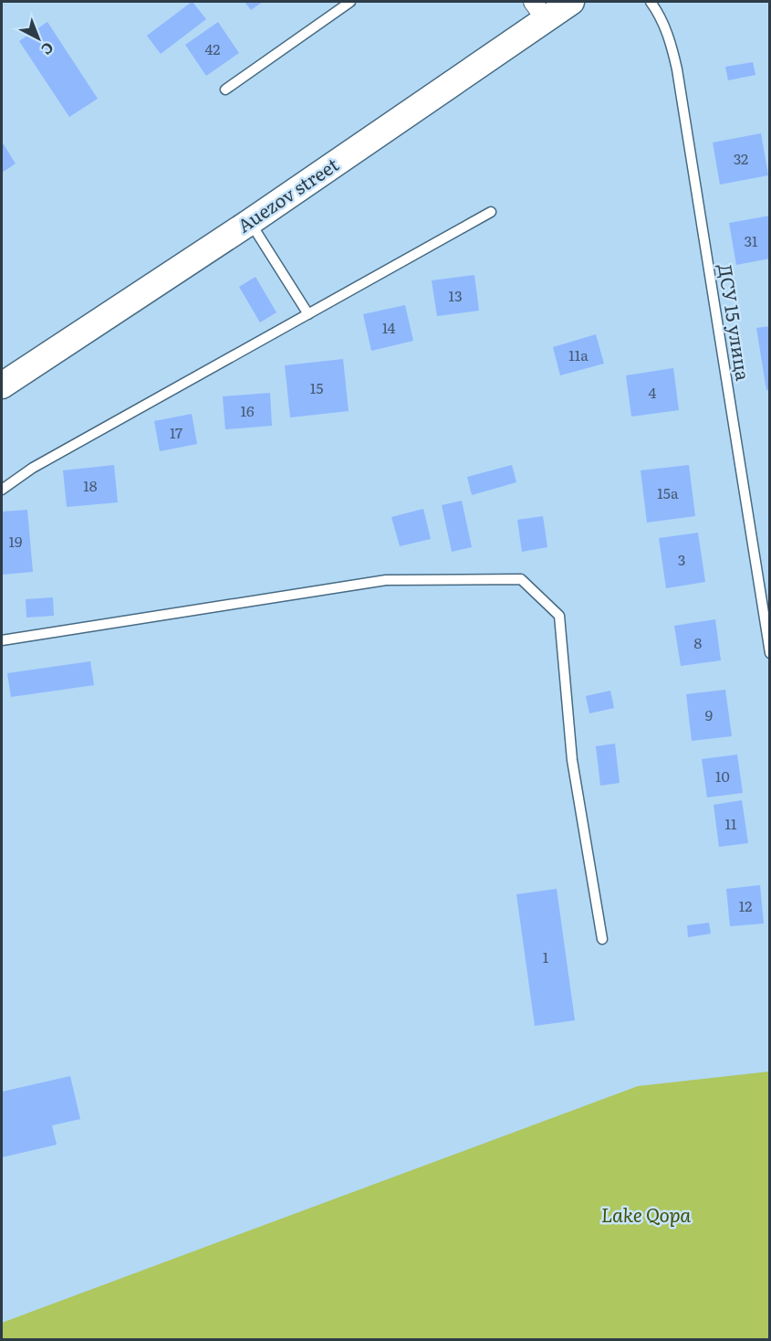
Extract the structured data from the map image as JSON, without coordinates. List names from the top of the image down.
{
  "streets": {
    "main road": ["Auezov street"],
    "lane": ["ДСУ 15 улица"]
  },
  "water": ["Lake Qopa"],
  "house_numbers": [
    "42",
    "32",
    "31",
    "13",
    "14",
    "11а",
    "15",
    "4",
    "16",
    "17",
    "18",
    "15а",
    "19",
    "3",
    "8",
    "9",
    "10",
    "11",
    "12",
    "1"
  ],
  "north": "bottom right"
}
